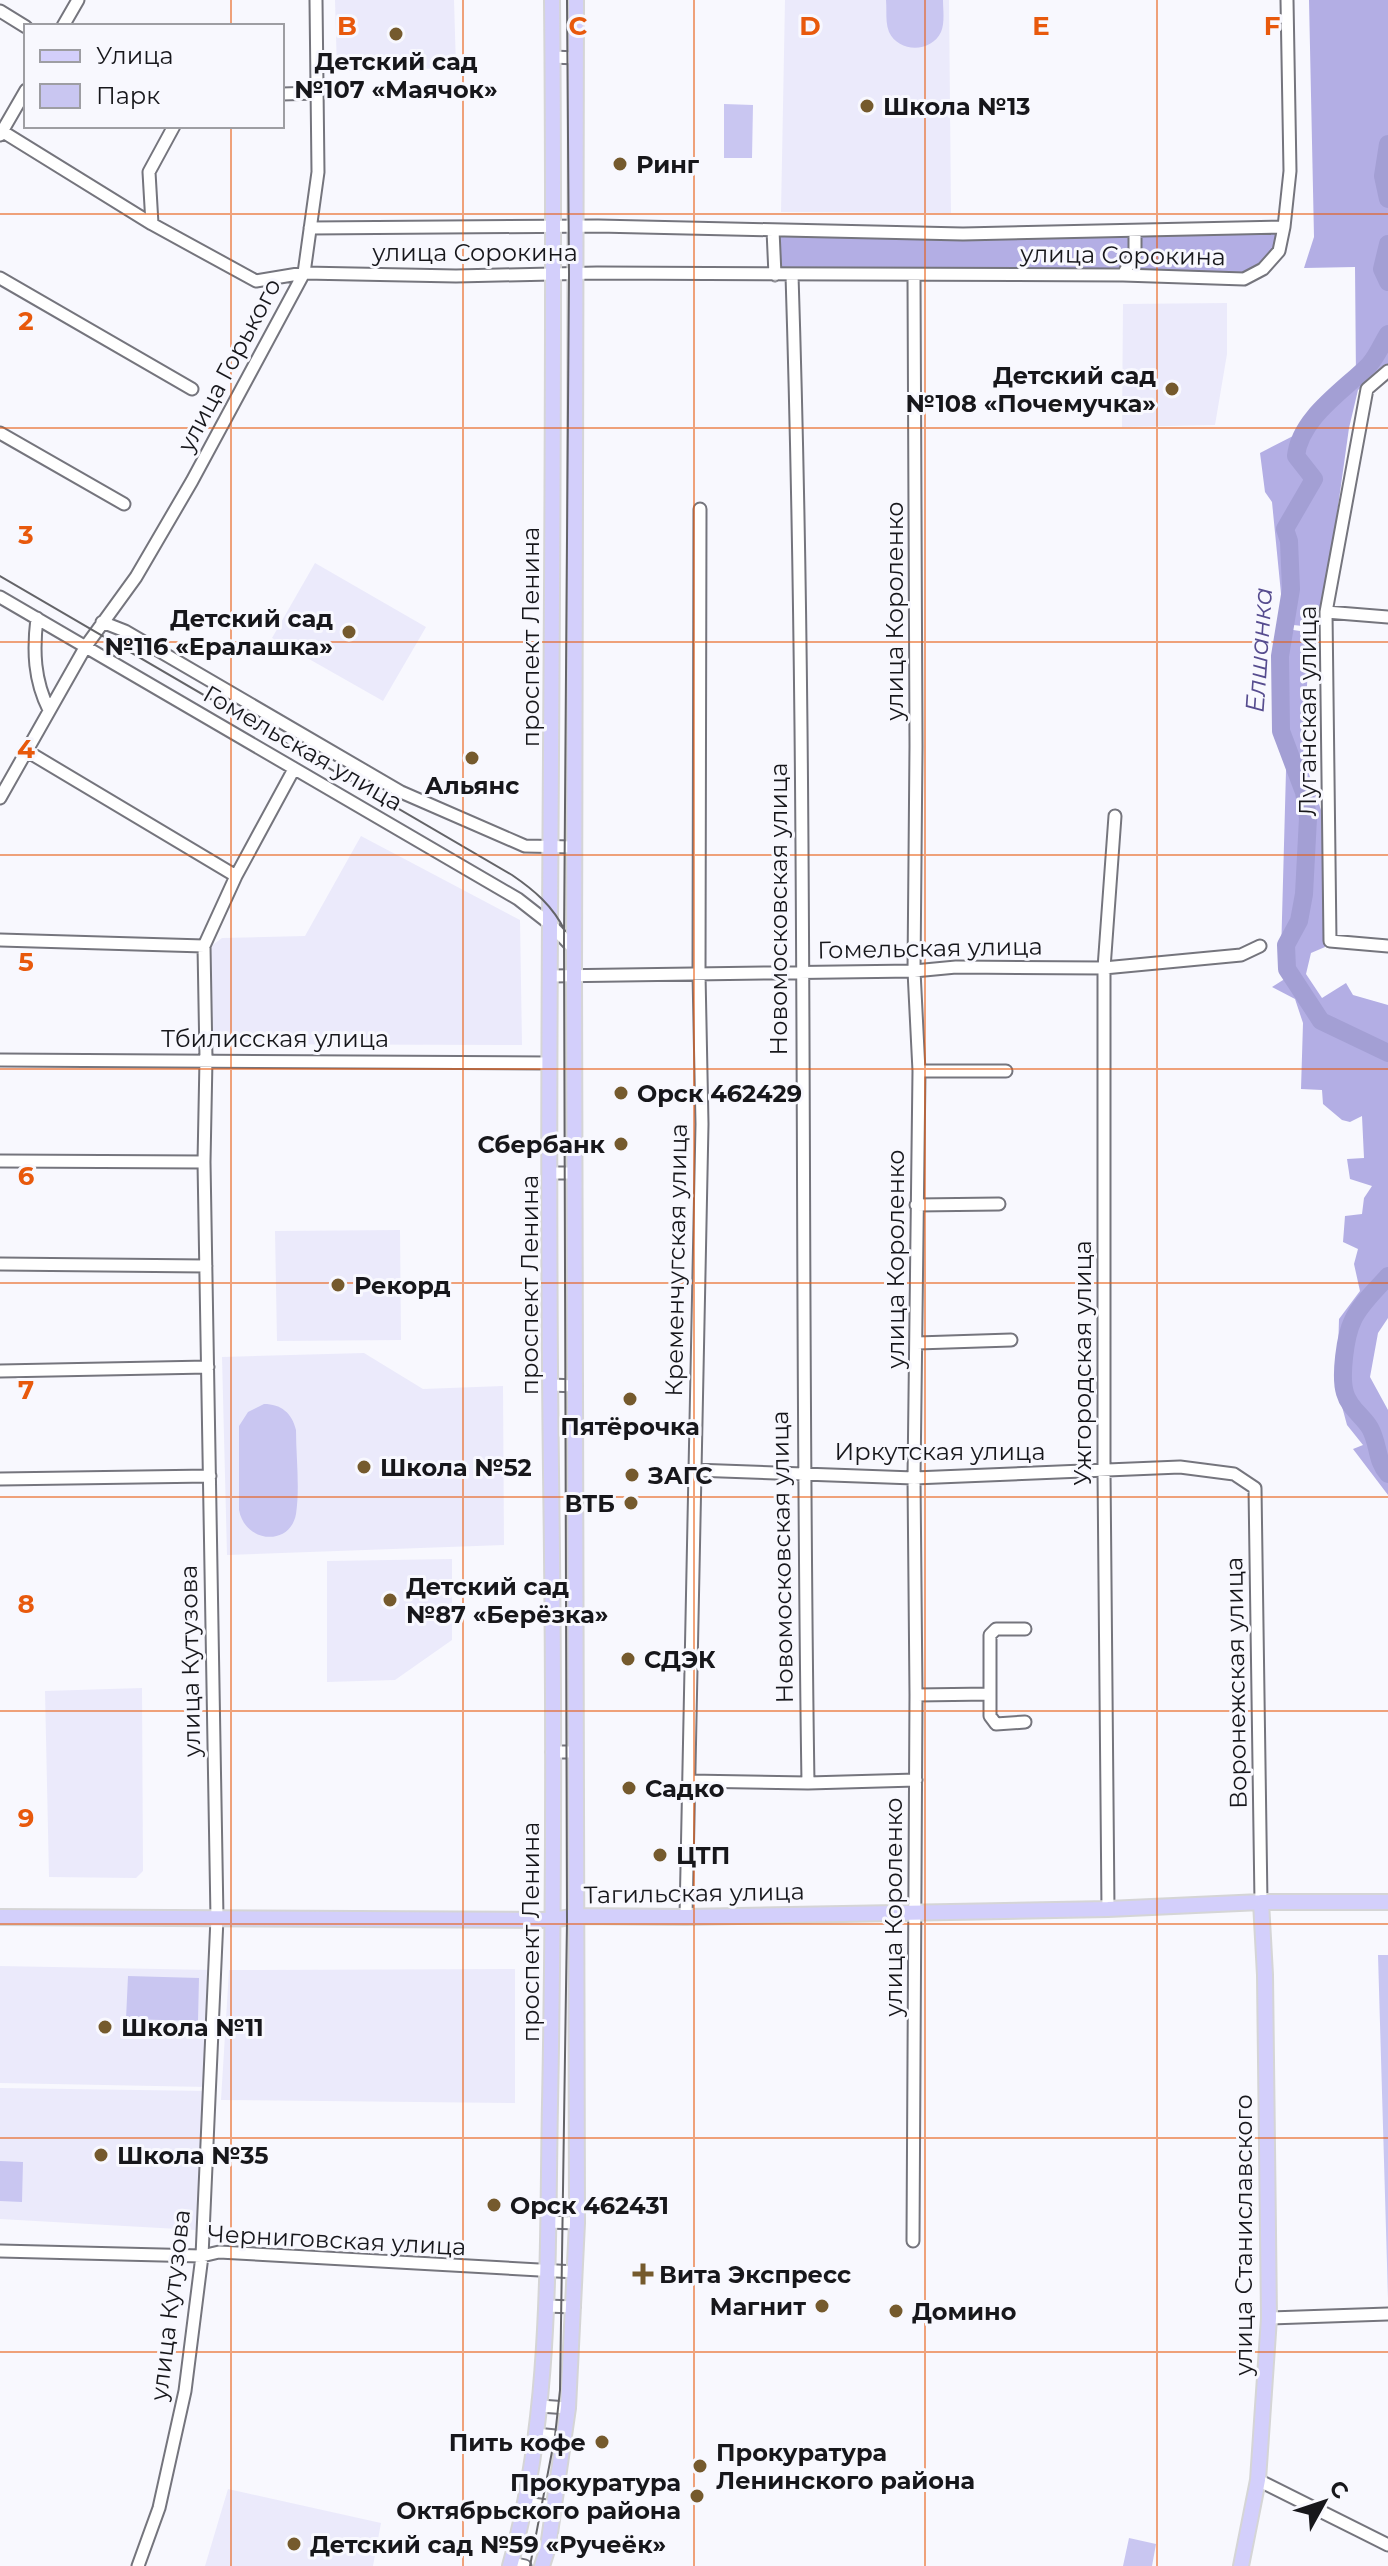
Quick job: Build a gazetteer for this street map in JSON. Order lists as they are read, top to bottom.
{
  "streets": {
    "main road": ["проспект Ленина", "Тагильская улица", "улица Станиславского"],
    "street": [
      "улица Сорокина",
      "улица Горького",
      "улица Короленко",
      "Луганская улица",
      "Гомельская улица",
      "Новомосковская улица",
      "Тбилисская улица",
      "Кременчугская улица",
      "Ужгородская улица",
      "Иркутская улица",
      "улица Кутузова",
      "Воронежская улица",
      "Черниговская улица"
    ]
  },
  "crossings": [
    ["улица Сорокина", "улица Горького"],
    ["улица Сорокина", "улица Короленко"],
    ["улица Сорокина", "проспект Ленина"],
    ["улица Сорокина", "Новомосковская улица"],
    ["улица Горького", "Гомельская улица"],
    ["улица Короленко", "Гомельская улица"],
    ["улица Короленко", "Иркутская улица"],
    ["улица Короленко", "Тагильская улица"],
    ["проспект Ленина", "Гомельская улица"],
    ["проспект Ленина", "Тбилисская улица"],
    ["проспект Ленина", "Тагильская улица"],
    ["проспект Ленина", "Черниговская улица"],
    ["Гомельская улица", "Новомосковская улица"],
    ["Гомельская улица", "Кременчугская улица"],
    ["Гомельская улица", "Ужгородская улица"],
    ["Гомельская улица", "улица Кутузова"],
    ["Новомосковская улица", "Иркутская улица"],
    ["Тбилисская улица", "улица Кутузова"],
    ["Кременчугская улица", "Иркутская улица"],
    ["Кременчугская улица", "Тагильская улица"],
    ["Ужгородская улица", "Иркутская улица"],
    ["Ужгородская улица", "Тагильская улица"],
    ["Иркутская улица", "Воронежская улица"],
    ["улица Кутузова", "Тагильская улица"],
    ["улица Кутузова", "Черниговская улица"],
    ["Воронежская улица", "Тагильская улица"],
    ["Воронежская улица", "улица Станиславского"],
    ["Тагильская улица", "улица Станиславского"]
  ],
  "water": ["Елшанка"],
  "places": {
    "other": [
      "Детский сад №107 «Маячок»",
      "Школа №13",
      "Ринг",
      "Детский сад №108 «Почемучка»",
      "Детский сад №116 «Ералашка»",
      "Альянс",
      "Орск 462429",
      "Сбербанк",
      "Рекорд",
      "Пятёрочка",
      "Школа №52",
      "ЗАГС",
      "ВТБ",
      "Детский сад №87 «Берёзка»",
      "СДЭК",
      "Садко",
      "ЦТП",
      "Школа №11",
      "Школа №35",
      "Орск 462431",
      "Магнит",
      "Домино",
      "Пить кофе",
      "Прокуратура Ленинского района",
      "Прокуратура Октябрьского района",
      "Детский сад №59 «Ручеёк»"
    ],
    "health": ["Вита Экспресс"]
  },
  "legend": ["Улица", "Парк"],
  "north": "top right",
  "grid": {
    "columns": [
      "B",
      "C",
      "D",
      "E",
      "F"
    ],
    "rows": [
      "2",
      "3",
      "4",
      "5",
      "6",
      "7",
      "8",
      "9"
    ]
  }
}
